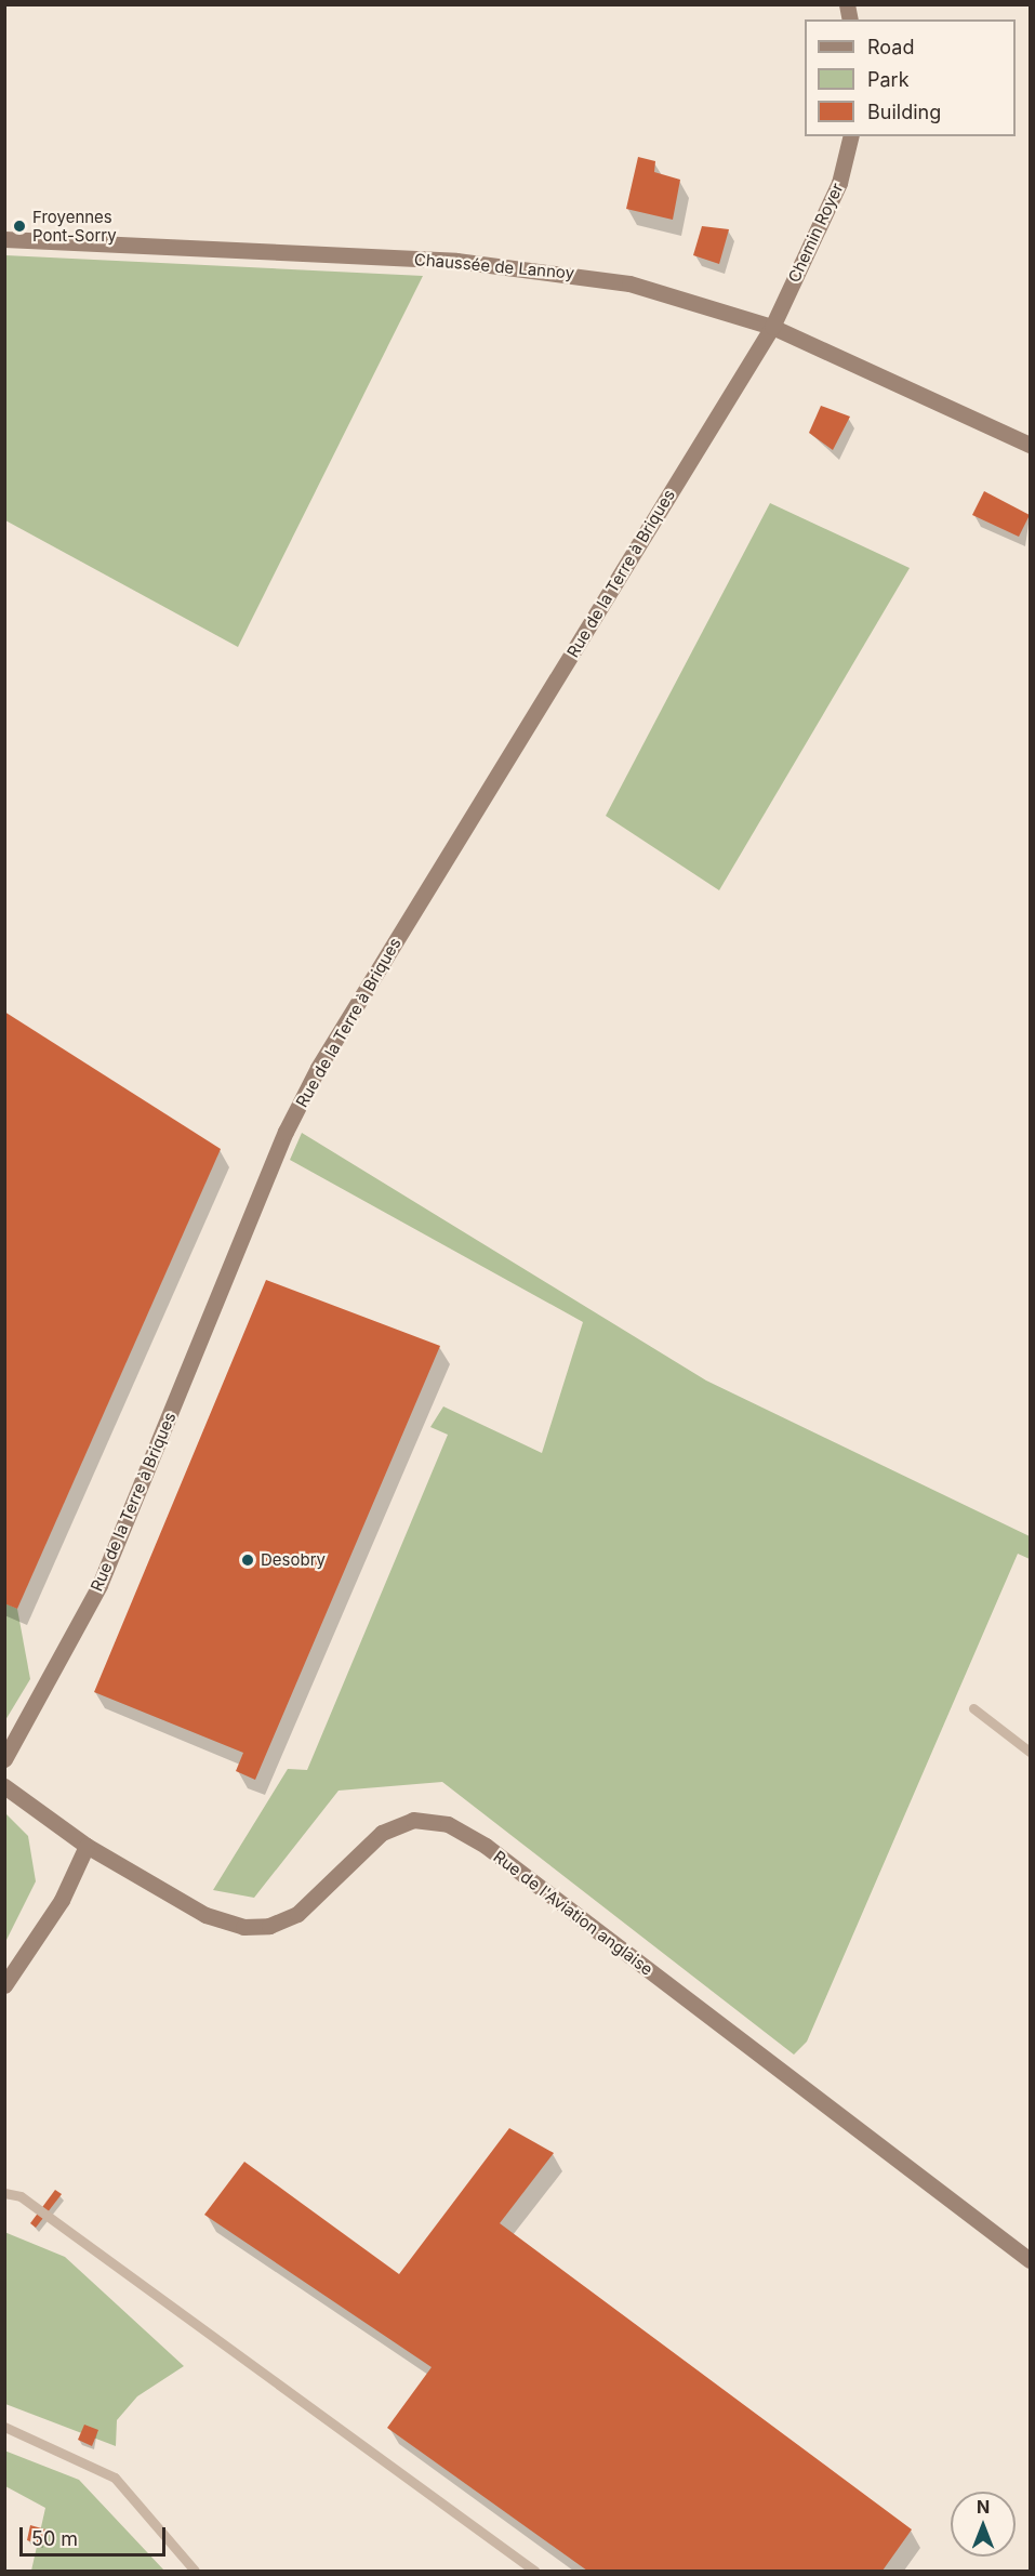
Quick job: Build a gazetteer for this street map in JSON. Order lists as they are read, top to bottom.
{
  "streets": {
    "main road": [
      "Chemin Royer",
      "Chaussée de Lannoy",
      "Rue de la Terre à Briques",
      "Rue de l'Aviation anglaise"
    ]
  },
  "crossings": [
    ["Chemin Royer", "Chaussée de Lannoy"],
    ["Chemin Royer", "Rue de la Terre à Briques"],
    ["Chaussée de Lannoy", "Rue de la Terre à Briques"]
  ],
  "places": ["Froyennes Pont-Sorry", "Desobry"],
  "legend": ["Road", "Park", "Building"],
  "scale_bar": "50 m",
  "north": "top"
}
